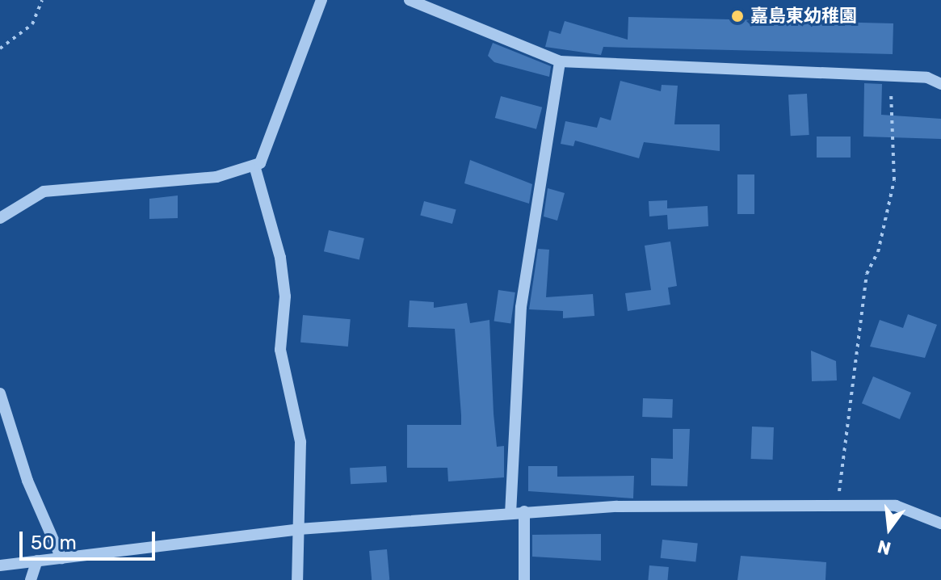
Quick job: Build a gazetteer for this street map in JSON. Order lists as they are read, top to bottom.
{
  "places": ["嘉島東幼稚園"],
  "scale_bar": "50 m",
  "north": "bottom"
}
